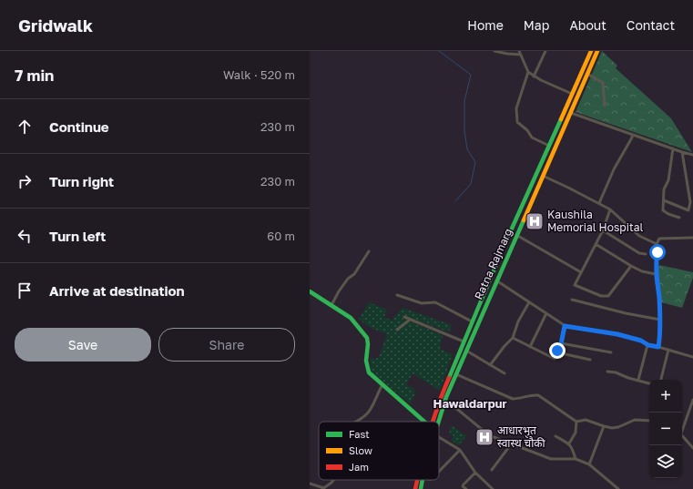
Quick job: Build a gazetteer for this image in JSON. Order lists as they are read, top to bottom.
{
  "streets": {
    "main road": ["Ratna Rajmarg"]
  },
  "districts": ["Hawaldarpur"],
  "places": {
    "hospital": ["Kaushila Memorial Hospital", "आधारभुत स्वास्थ चौकी"]
  },
  "legend": ["Fast", "Slow", "Jam"],
  "page": {
    "header": "Gridwalk",
    "nav": [
      "Home",
      "Map",
      "About",
      "Contact"
    ],
    "heading": ["7 min", "Walk · 520 m"],
    "list": [
      ["Continue", "230 m"],
      ["Turn right", "230 m"],
      ["Turn left", "60 m"],
      "Arrive at destination"
    ],
    "buttons": ["Save", "Share"],
    "map_buttons": ["+", "−"]
  }
}
